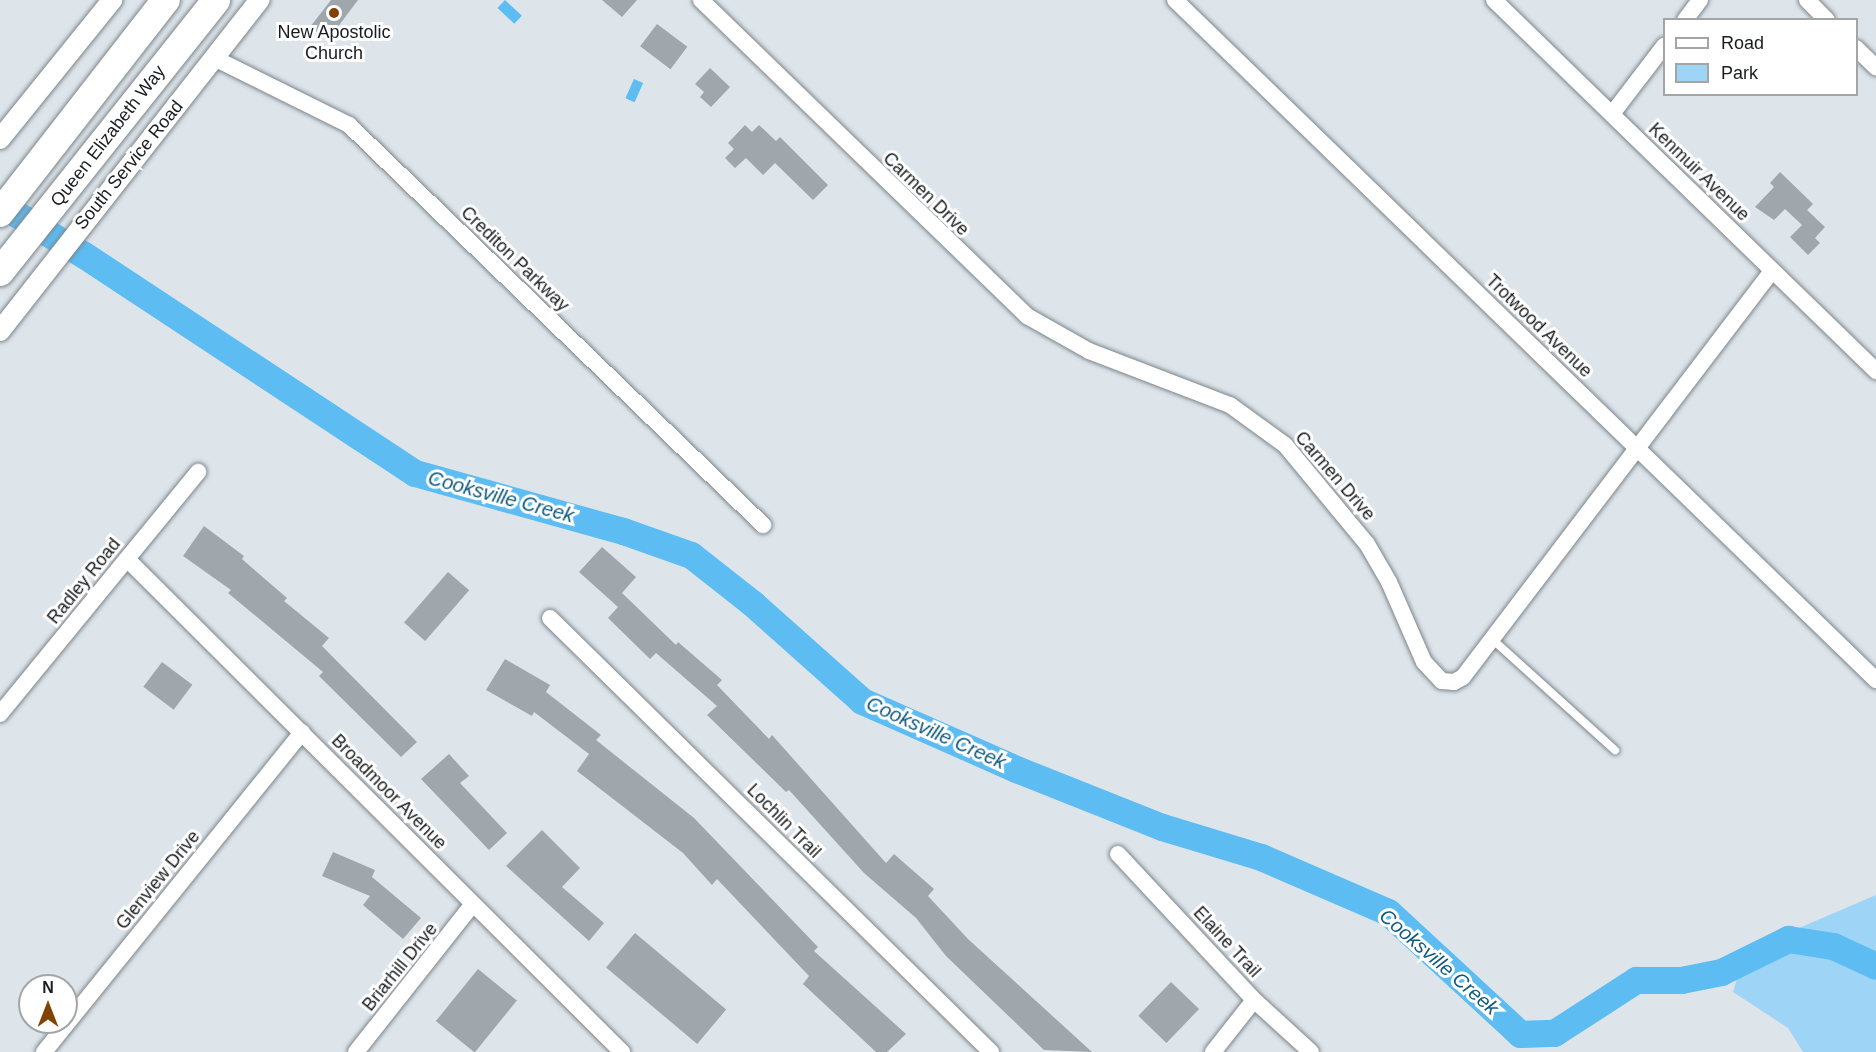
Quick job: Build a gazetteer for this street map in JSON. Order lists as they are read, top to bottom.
{
  "streets": {
    "highway": ["Queen Elizabeth Way"],
    "street": [
      "South Service Road",
      "Kenmuir Avenue",
      "Carmen Drive",
      "Crediton Parkway",
      "Trotwood Avenue",
      "Radley Road",
      "Broadmoor Avenue",
      "Lochlin Trail",
      "Glenview Drive",
      "Elaine Trail",
      "Briarhill Drive"
    ]
  },
  "crossings": [
    ["South Service Road", "Crediton Parkway"],
    ["Kenmuir Avenue", "Carmen Drive"],
    ["Carmen Drive", "Trotwood Avenue"],
    ["Radley Road", "Broadmoor Avenue"],
    ["Broadmoor Avenue", "Glenview Drive"],
    ["Broadmoor Avenue", "Briarhill Drive"]
  ],
  "water": ["Cooksville Creek"],
  "places": ["New Apostolic Church"],
  "legend": ["Road", "Park"],
  "north": "top"
}
